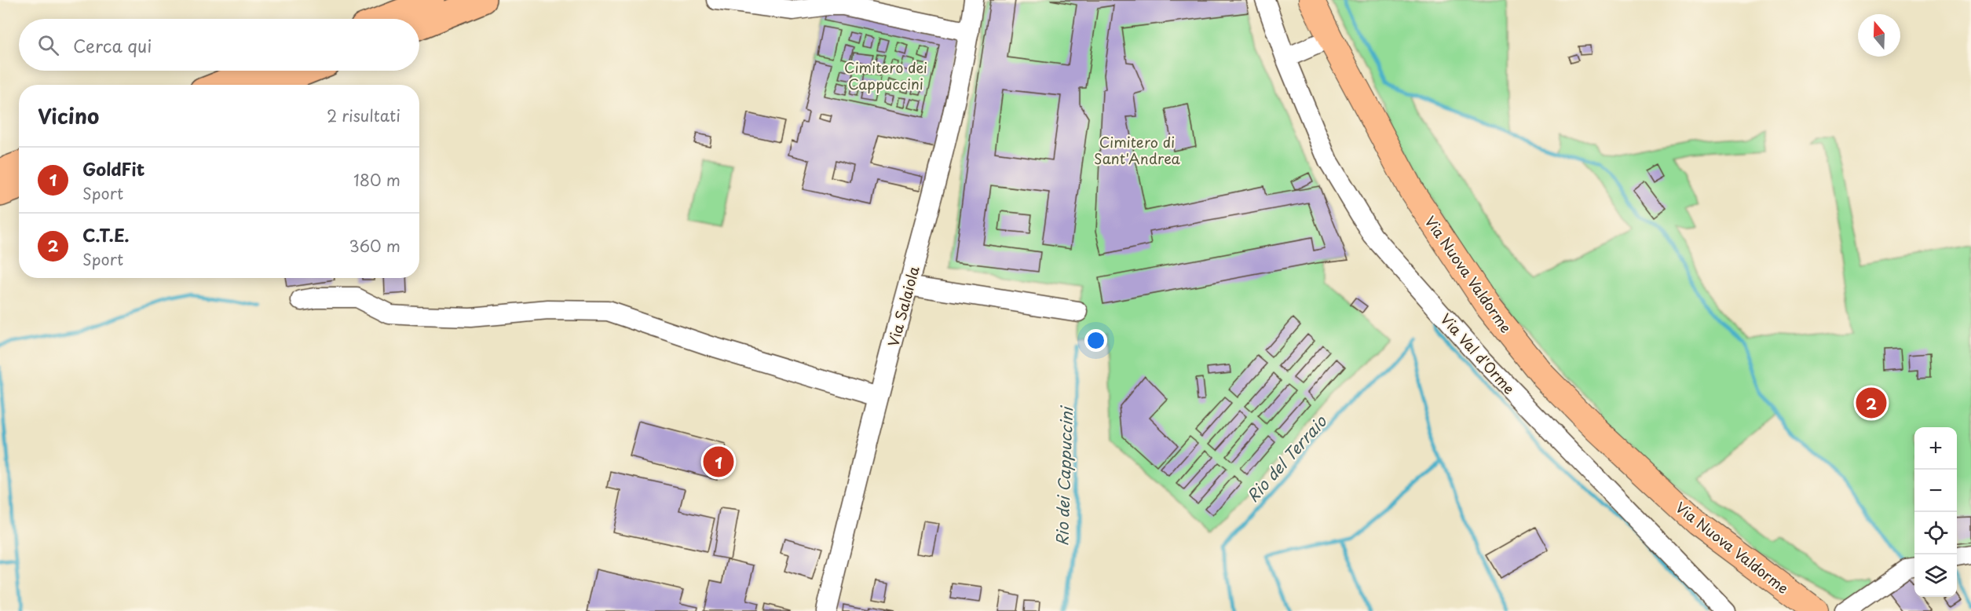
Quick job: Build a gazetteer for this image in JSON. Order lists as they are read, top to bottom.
{
  "streets": {
    "main road": ["Via Nuova Valdorme"],
    "street": ["Via Salaiola", "Via Val d'Orme"]
  },
  "water": ["Rio del Terraio", "Rio dei Cappuccini"],
  "parks": ["Cimitero dei Cappuccini", "Cimitero di Sant'Andrea"],
  "north": "top",
  "page": {
    "search": "Cerca qui",
    "heading": ["Vicino", "2 risultati"],
    "list": [
      {
        "mark": "1",
        "name": "GoldFit",
        "note": "Sport",
        "value": "180 m"
      },
      {
        "mark": "2",
        "name": "C.T.E.",
        "note": "Sport",
        "value": "360 m"
      }
    ],
    "pins": ["2", "1"],
    "map_buttons": ["+", "−"]
  }
}
